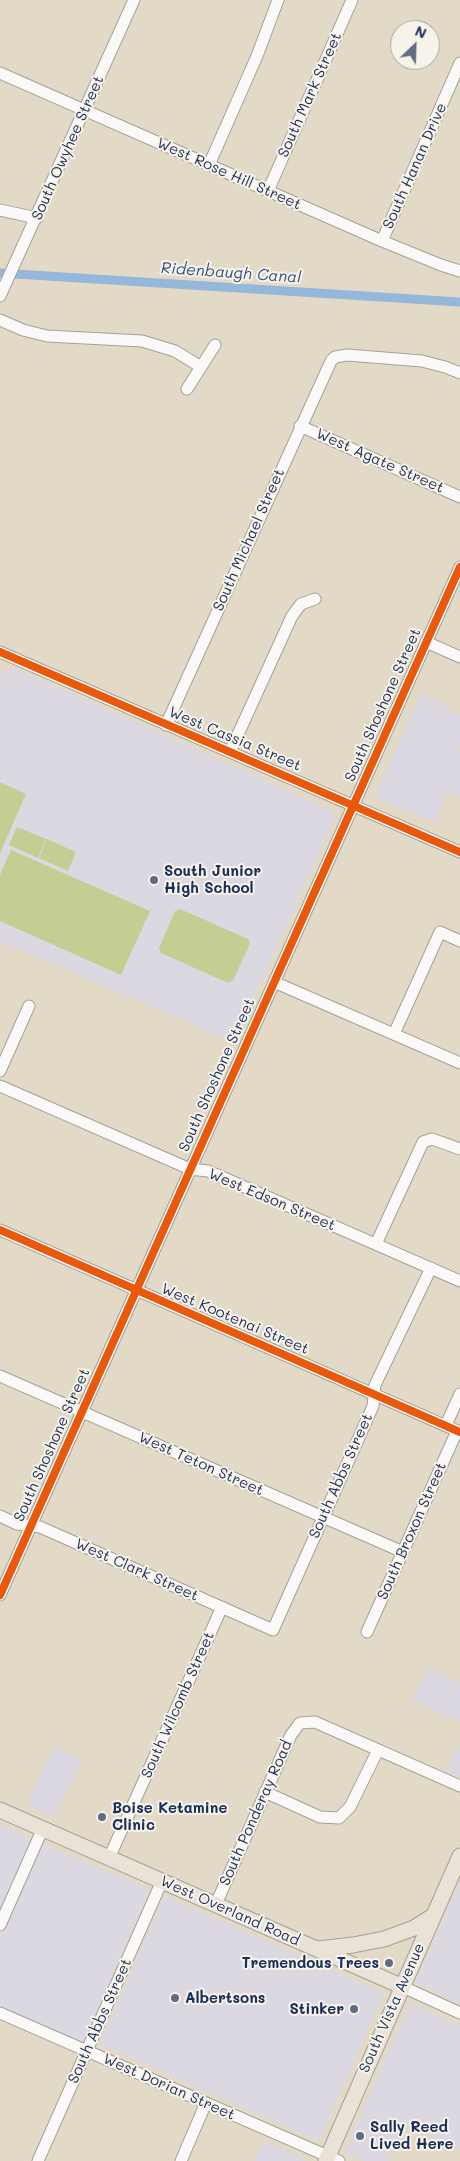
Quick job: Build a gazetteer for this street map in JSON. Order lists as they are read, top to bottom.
{
  "streets": {
    "main road": ["West Overland Road", "South Vista Avenue"],
    "street": [
      "South Mark Street",
      "South Owyhee Street",
      "South Hanan Drive",
      "West Rose Hill Street",
      "West Agate Street",
      "South Michael Street",
      "South Shoshone Street",
      "West Cassia Street",
      "West Edson Street",
      "West Kootenai Street",
      "West Teton Street",
      "South Abbs Street",
      "South Broxon Street",
      "West Clark Street",
      "South Wilcomb Street",
      "South Ponderay Road",
      "West Dorian Street"
    ]
  },
  "crossings": [
    ["South Mark Street", "West Rose Hill Street"],
    ["South Owyhee Street", "West Rose Hill Street"],
    ["South Hanan Drive", "West Rose Hill Street"],
    ["West Agate Street", "South Michael Street"],
    ["South Michael Street", "West Cassia Street"],
    ["South Shoshone Street", "West Cassia Street"],
    ["South Shoshone Street", "West Edson Street"],
    ["South Shoshone Street", "West Kootenai Street"],
    ["South Shoshone Street", "West Teton Street"],
    ["South Shoshone Street", "West Clark Street"],
    ["West Edson Street", "South Abbs Street"],
    ["West Kootenai Street", "South Abbs Street"],
    ["West Kootenai Street", "South Broxon Street"],
    ["West Teton Street", "South Abbs Street"],
    ["West Teton Street", "South Broxon Street"],
    ["South Abbs Street", "West Clark Street"],
    ["South Abbs Street", "West Overland Road"],
    ["South Abbs Street", "West Dorian Street"],
    ["West Clark Street", "South Wilcomb Street"],
    ["South Wilcomb Street", "West Overland Road"],
    ["South Ponderay Road", "West Overland Road"],
    ["West Overland Road", "South Vista Avenue"],
    ["South Vista Avenue", "West Dorian Street"]
  ],
  "water": ["Ridenbaugh Canal"],
  "places": [
    "South Junior High School",
    "Boise Ketamine Clinic",
    "Tremendous Trees",
    "Albertsons",
    "Stinker",
    "Sally Reed Lived Here"
  ],
  "north": "top right"
}
